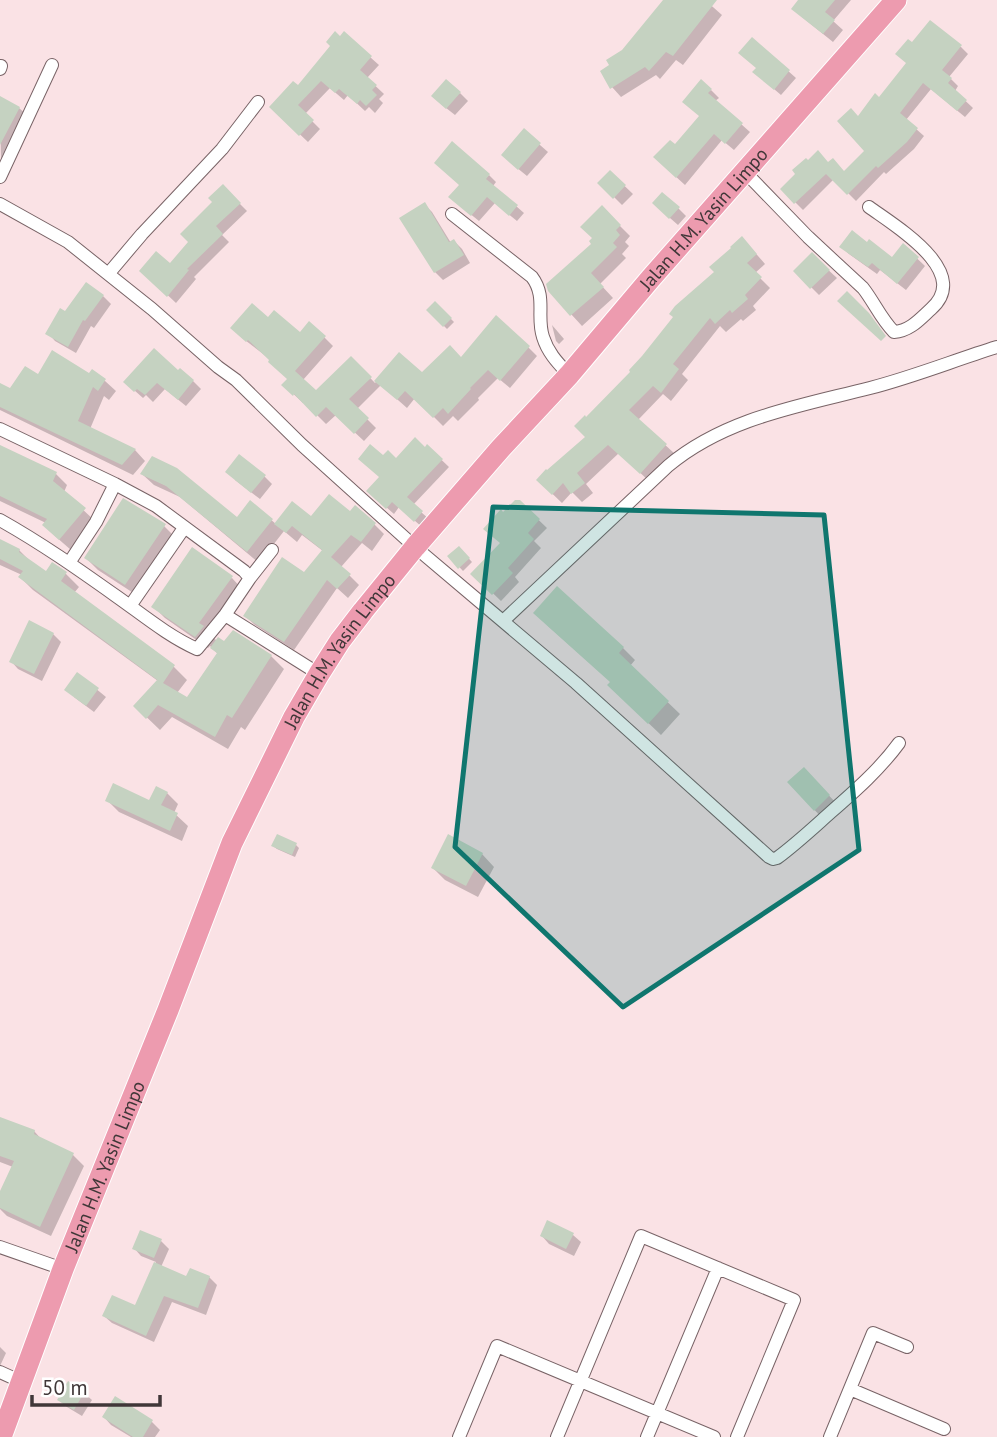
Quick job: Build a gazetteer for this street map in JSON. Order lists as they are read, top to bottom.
{
  "streets": {
    "main road": ["Jalan H.M. Yasin Limpo"]
  },
  "scale_bar": "50 m"
}
